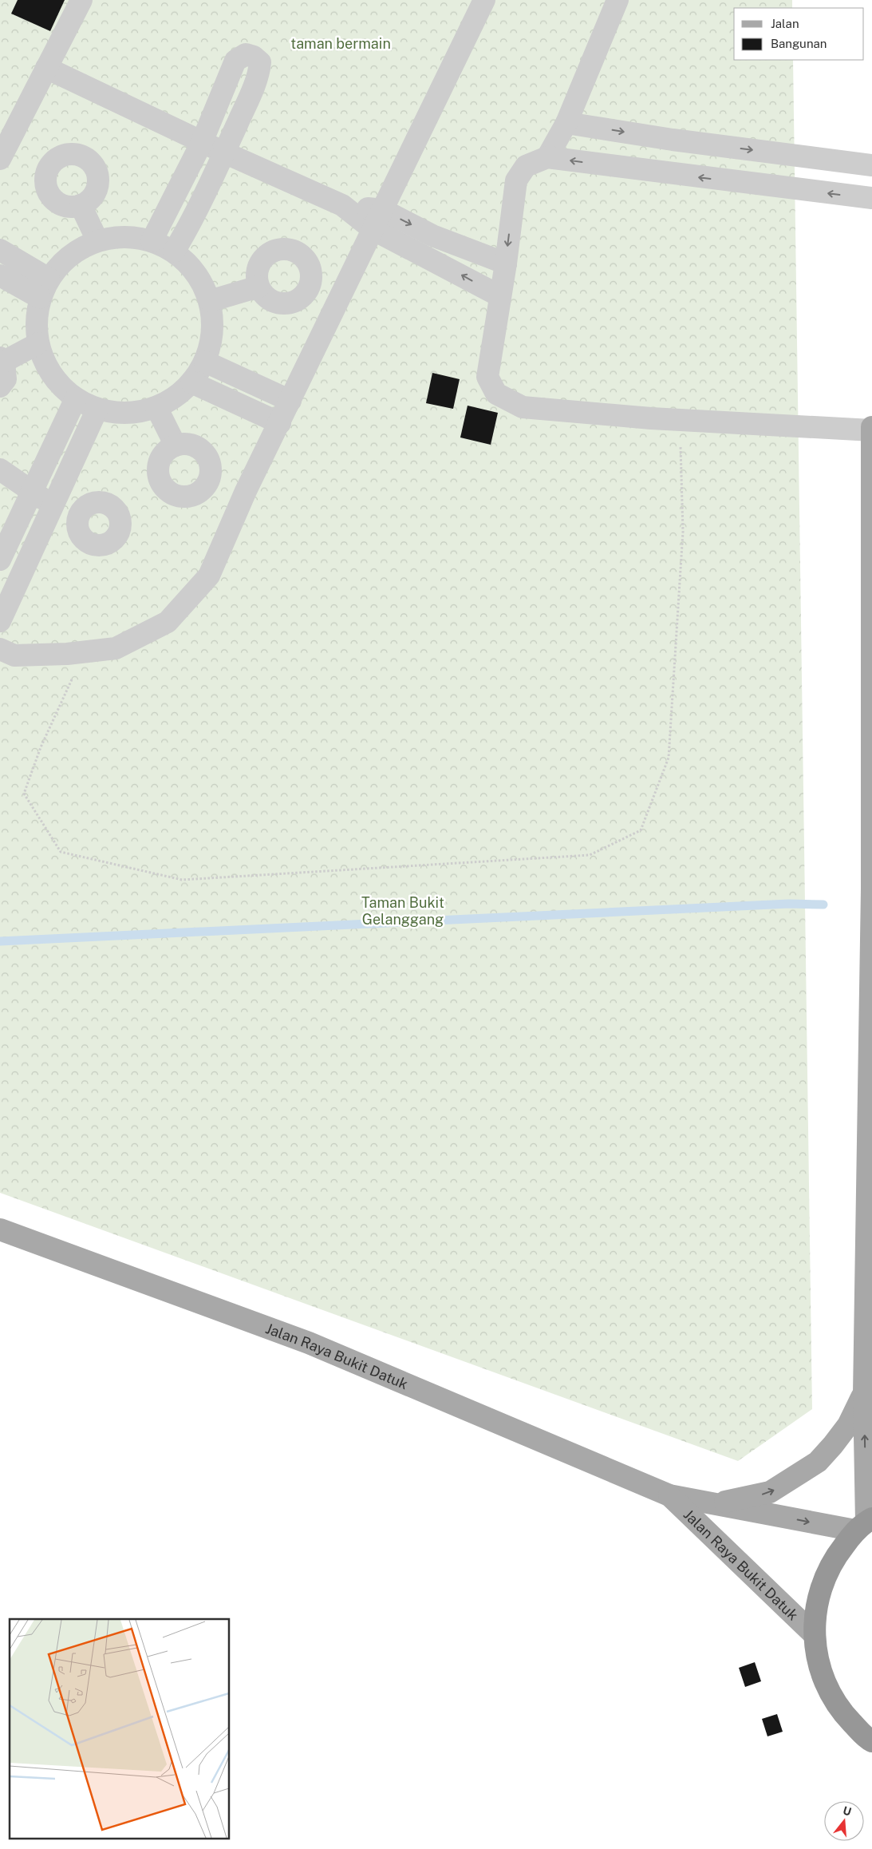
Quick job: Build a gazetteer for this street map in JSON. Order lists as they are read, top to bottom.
{
  "streets": {
    "main road": ["Jalan Raya Bukit Datuk"]
  },
  "parks": ["taman bermain", "Taman Bukit Gelanggang"],
  "legend": ["Jalan", "Bangunan"],
  "north": "top"
}
